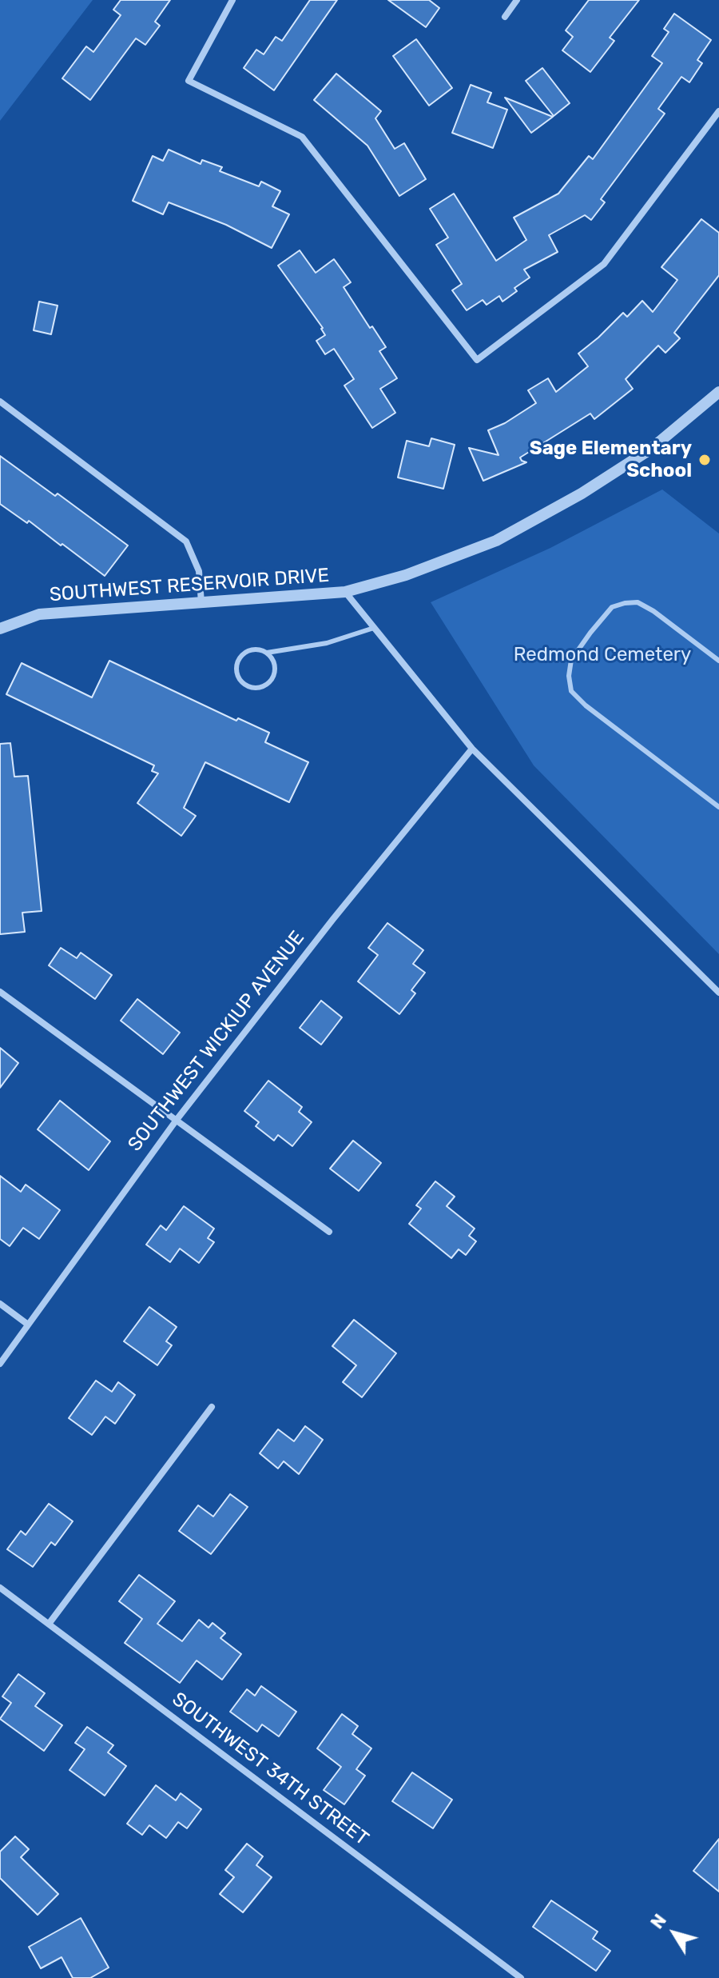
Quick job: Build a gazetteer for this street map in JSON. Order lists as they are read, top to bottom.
{
  "streets": {
    "street": ["SOUTHWEST RESERVOIR DRIVE", "SOUTHWEST WICKIUP AVENUE", "SOUTHWEST 34TH STREET"]
  },
  "parks": ["Redmond Cemetery"],
  "places": ["Sage Elementary School"],
  "north": "top left"
}
